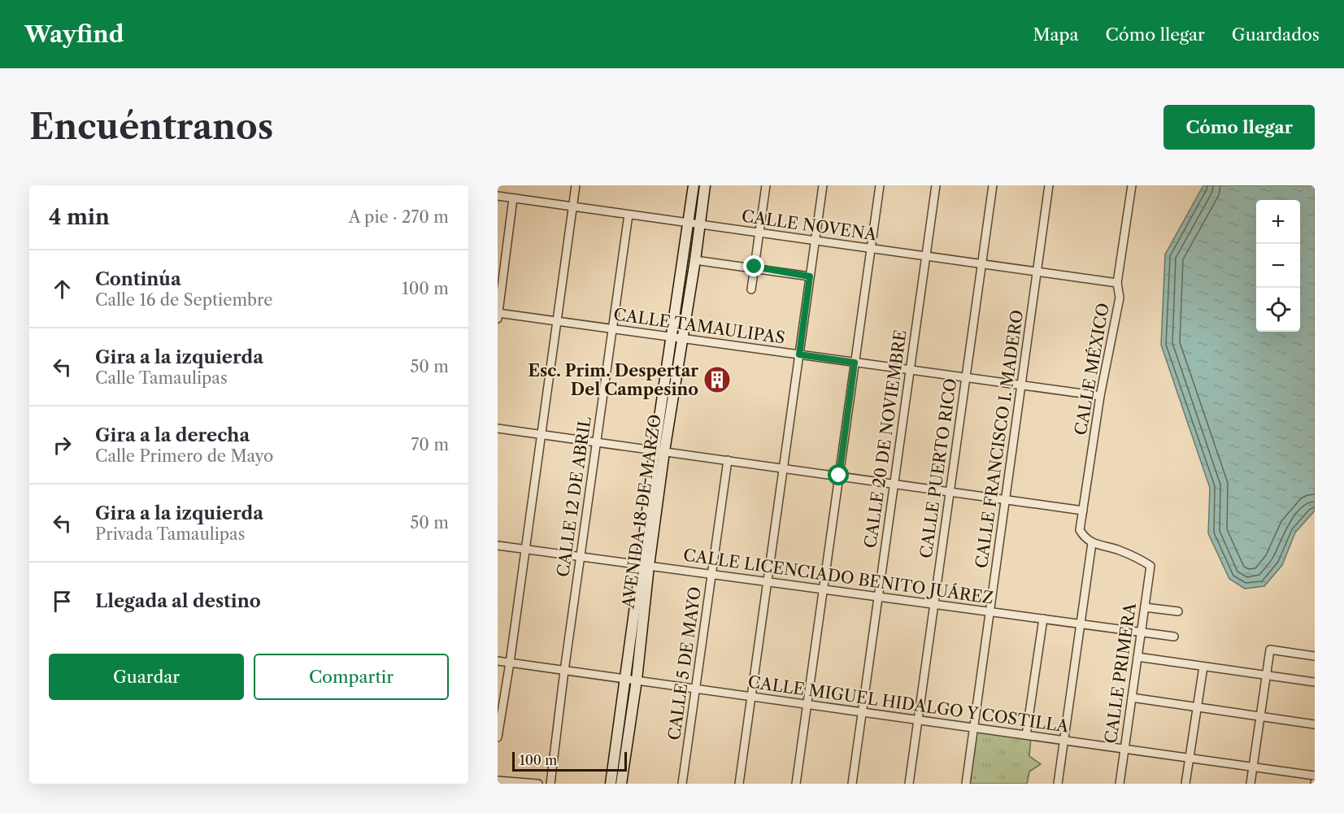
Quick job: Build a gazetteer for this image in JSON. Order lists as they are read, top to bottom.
{
  "streets": {
    "street": [
      "CALLE NOVENA",
      "CALLE TAMAULIPAS",
      "CALLE MÉXICO",
      "CALLE 20 DE NOVIEMBRE",
      "CALLE FRANCISCO I. MADERO",
      "CALLE PUERTO RICO",
      "CALLE 12 DE ABRIL",
      "AVENIDA 18 DE MARZO",
      "CALLE LICENCIADO BENITO JUÁREZ",
      "CALLE 5 DE MAYO",
      "CALLE PRIMERA",
      "CALLE MIGUEL HIDALGO Y COSTILLA"
    ]
  },
  "crossings": [
    ["CALLE NOVENA", "CALLE MÉXICO"],
    ["CALLE NOVENA", "CALLE 20 DE NOVIEMBRE"],
    ["CALLE NOVENA", "CALLE FRANCISCO I. MADERO"],
    ["CALLE NOVENA", "CALLE PUERTO RICO"],
    ["CALLE NOVENA", "CALLE 12 DE ABRIL"],
    ["CALLE NOVENA", "AVENIDA 18 DE MARZO"],
    ["CALLE TAMAULIPAS", "CALLE MÉXICO"],
    ["CALLE TAMAULIPAS", "CALLE 20 DE NOVIEMBRE"],
    ["CALLE TAMAULIPAS", "CALLE FRANCISCO I. MADERO"],
    ["CALLE TAMAULIPAS", "CALLE PUERTO RICO"],
    ["CALLE TAMAULIPAS", "CALLE 12 DE ABRIL"],
    ["CALLE TAMAULIPAS", "AVENIDA 18 DE MARZO"],
    ["CALLE MÉXICO", "CALLE PRIMERA"],
    ["CALLE 20 DE NOVIEMBRE", "CALLE LICENCIADO BENITO JUÁREZ"],
    ["CALLE 20 DE NOVIEMBRE", "CALLE MIGUEL HIDALGO Y COSTILLA"],
    ["CALLE FRANCISCO I. MADERO", "CALLE LICENCIADO BENITO JUÁREZ"],
    ["CALLE FRANCISCO I. MADERO", "CALLE MIGUEL HIDALGO Y COSTILLA"],
    ["CALLE PUERTO RICO", "CALLE LICENCIADO BENITO JUÁREZ"],
    ["CALLE PUERTO RICO", "CALLE MIGUEL HIDALGO Y COSTILLA"],
    ["CALLE 12 DE ABRIL", "CALLE LICENCIADO BENITO JUÁREZ"],
    ["CALLE 12 DE ABRIL", "CALLE MIGUEL HIDALGO Y COSTILLA"],
    ["AVENIDA 18 DE MARZO", "CALLE LICENCIADO BENITO JUÁREZ"],
    ["AVENIDA 18 DE MARZO", "CALLE MIGUEL HIDALGO Y COSTILLA"],
    ["CALLE LICENCIADO BENITO JUÁREZ", "CALLE 5 DE MAYO"],
    ["CALLE LICENCIADO BENITO JUÁREZ", "CALLE PRIMERA"],
    ["CALLE 5 DE MAYO", "CALLE MIGUEL HIDALGO Y COSTILLA"],
    ["CALLE PRIMERA", "CALLE MIGUEL HIDALGO Y COSTILLA"]
  ],
  "places": {
    "building": ["Esc. Prim. Despertar Del Campesino"]
  },
  "scale_bar": "100 m",
  "page": {
    "header": "Wayfind",
    "nav": ["Mapa", "Cómo llegar", "Guardados"],
    "buttons": [
      "Cómo llegar",
      ["Guardar", "Compartir"]
    ],
    "title": "Encuéntranos",
    "heading": ["4 min", "A pie · 270 m"],
    "map_buttons": ["+", "−"],
    "list": [
      ["Continúa", "Calle 16 de Septiembre", "100 m"],
      ["Gira a la izquierda", "Calle Tamaulipas", "50 m"],
      ["Gira a la derecha", "Calle Primero de Mayo", "70 m"],
      ["Gira a la izquierda", "Privada Tamaulipas", "50 m"],
      "Llegada al destino"
    ],
    "scale": "100 m"
  }
}
